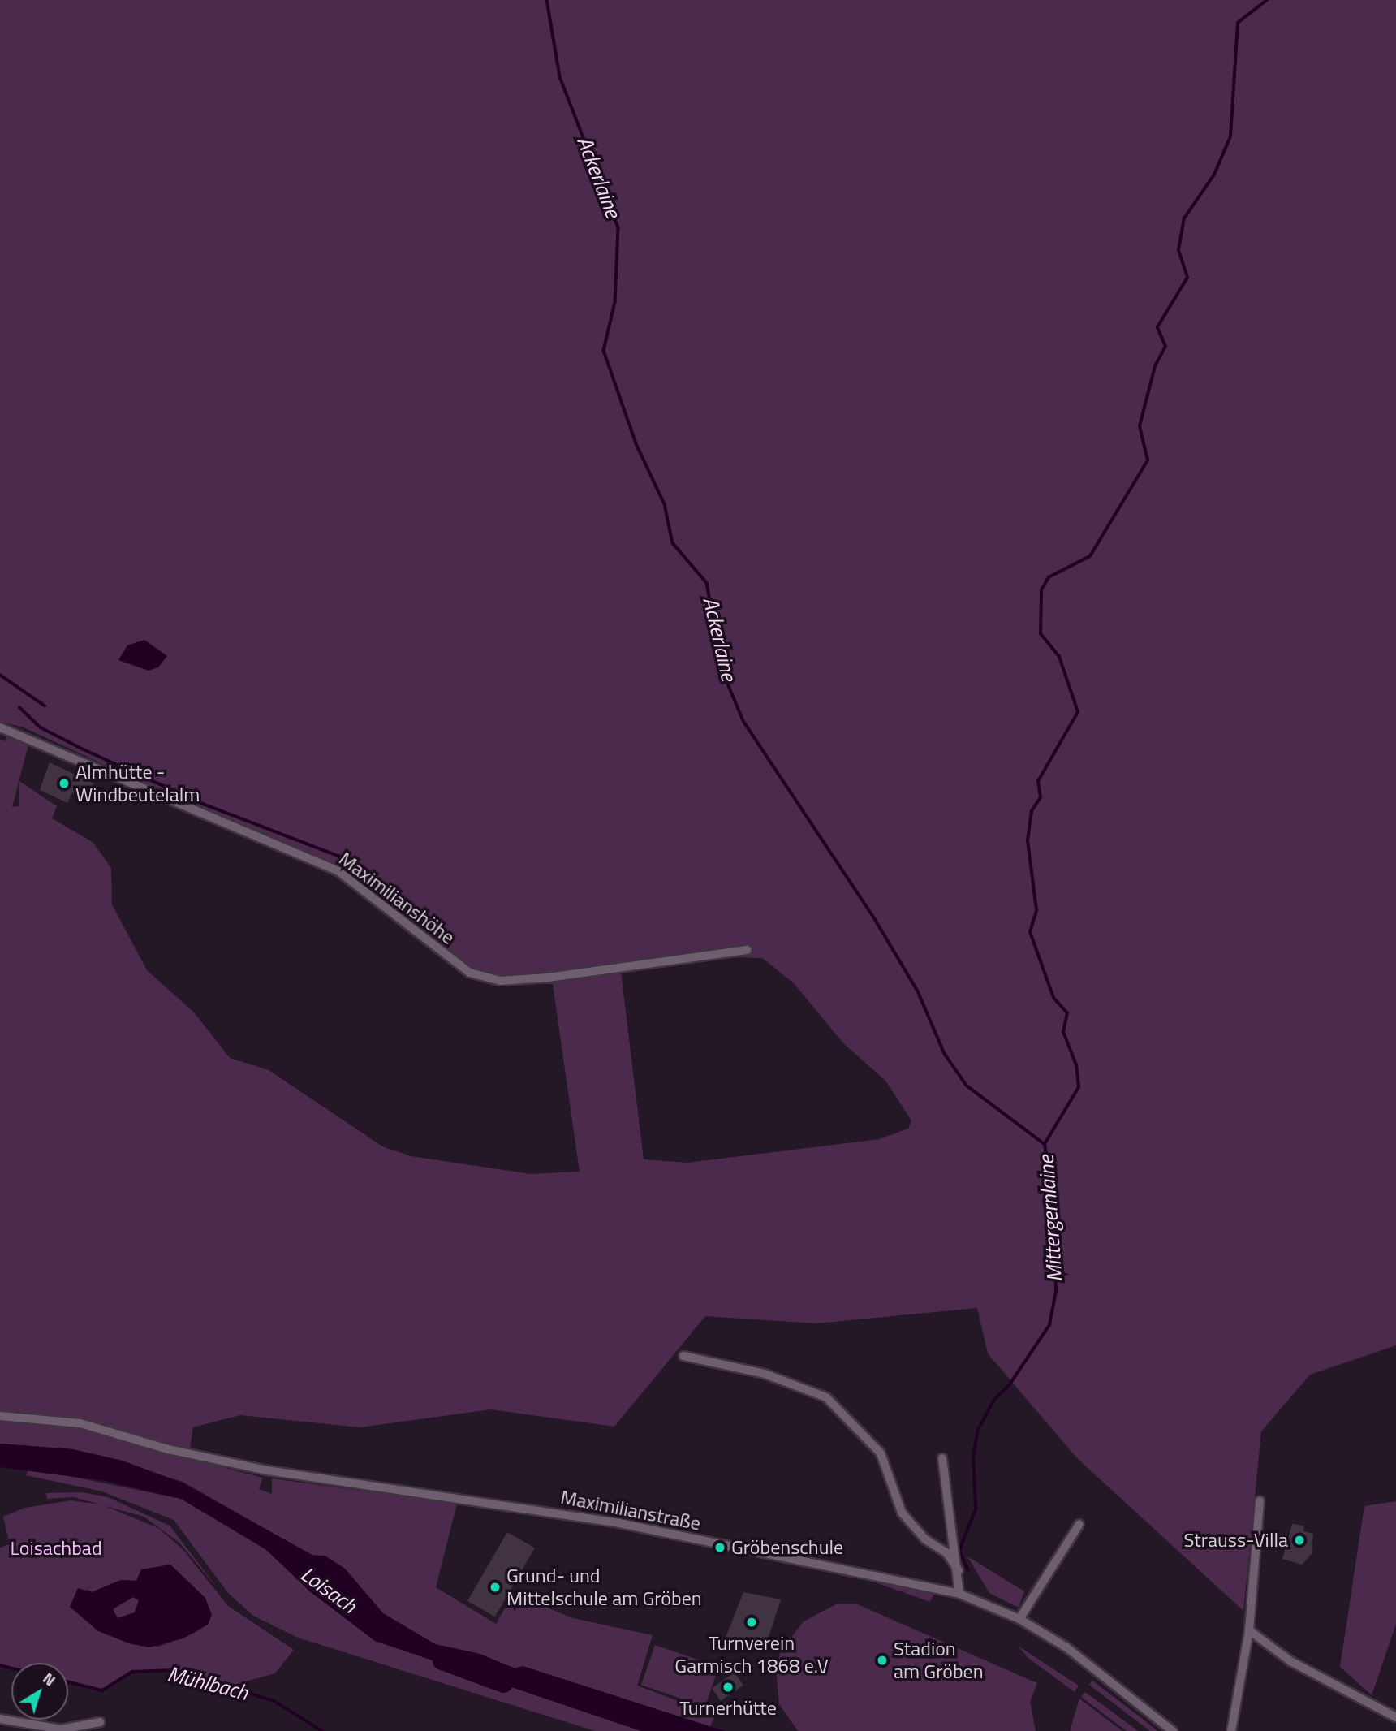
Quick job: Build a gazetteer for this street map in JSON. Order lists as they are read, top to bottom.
{
  "streets": {
    "street": ["Maximilianshöhe", "Maximilianstraße"]
  },
  "water": [
    "Ackerlaine",
    "Mittergernlaine",
    "Loisach",
    "Mühlbach"
  ],
  "parks": ["Loisachbad"],
  "places": [
    "Almhütte - Windbeutelalm",
    "Strauss-Villa",
    "Gröbenschule",
    "Grund- und Mittelschule am Gröben",
    "Turnverein Garmisch 1868 e.V",
    "Stadion am Gröben",
    "Turnerhütte"
  ],
  "north": "top right"
}
